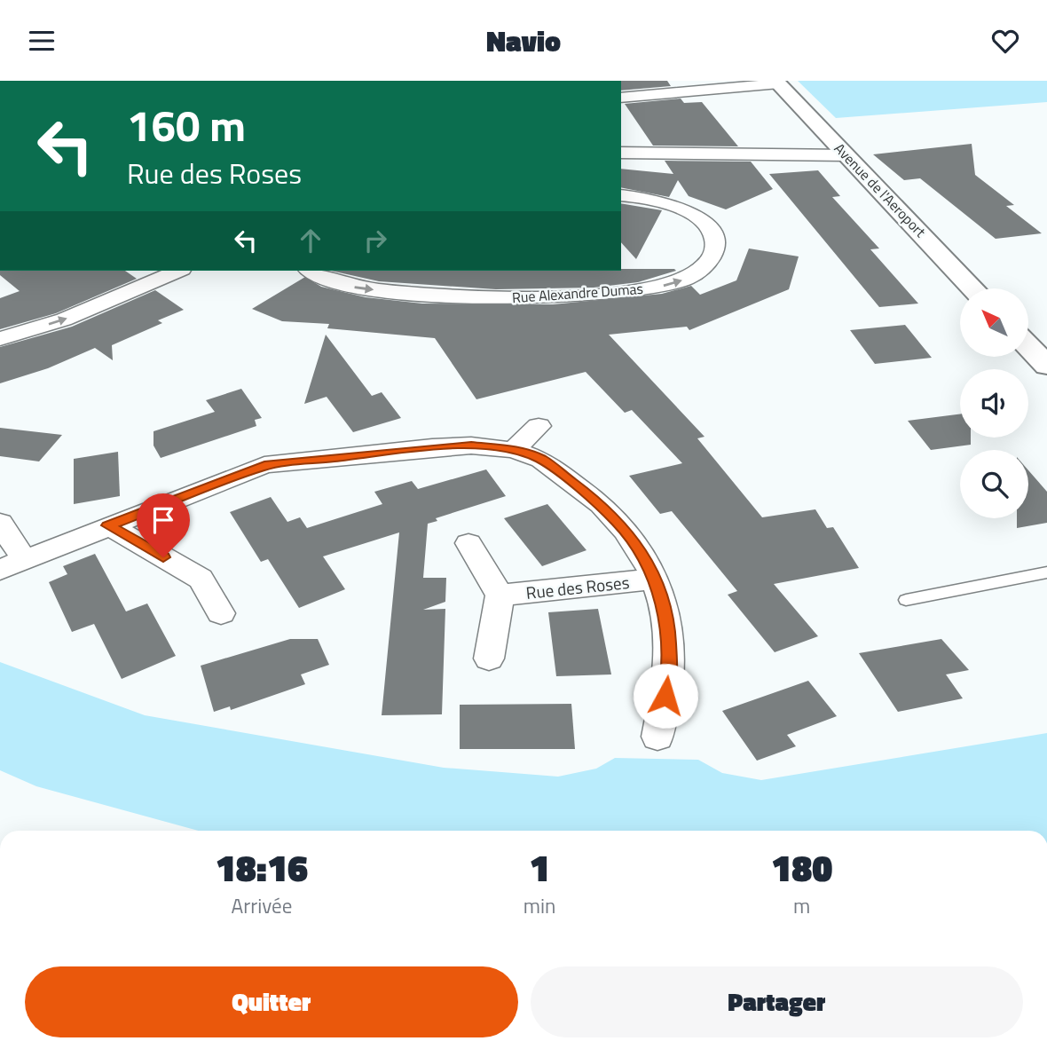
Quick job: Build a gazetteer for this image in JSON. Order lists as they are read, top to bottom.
{
  "streets": {
    "street": ["Avenue de l'Aeroport", "Rue Alexandre Dumas", "Rue des Roses"]
  },
  "north": "top left",
  "page": {
    "header": "Navio",
    "turn": ["160 m", "Rue des Roses"],
    "eta": [
      "18:16",
      "Arrivée",
      "1",
      "min",
      "180",
      "m"
    ],
    "buttons": ["Quitter", "Partager"]
  }
}
